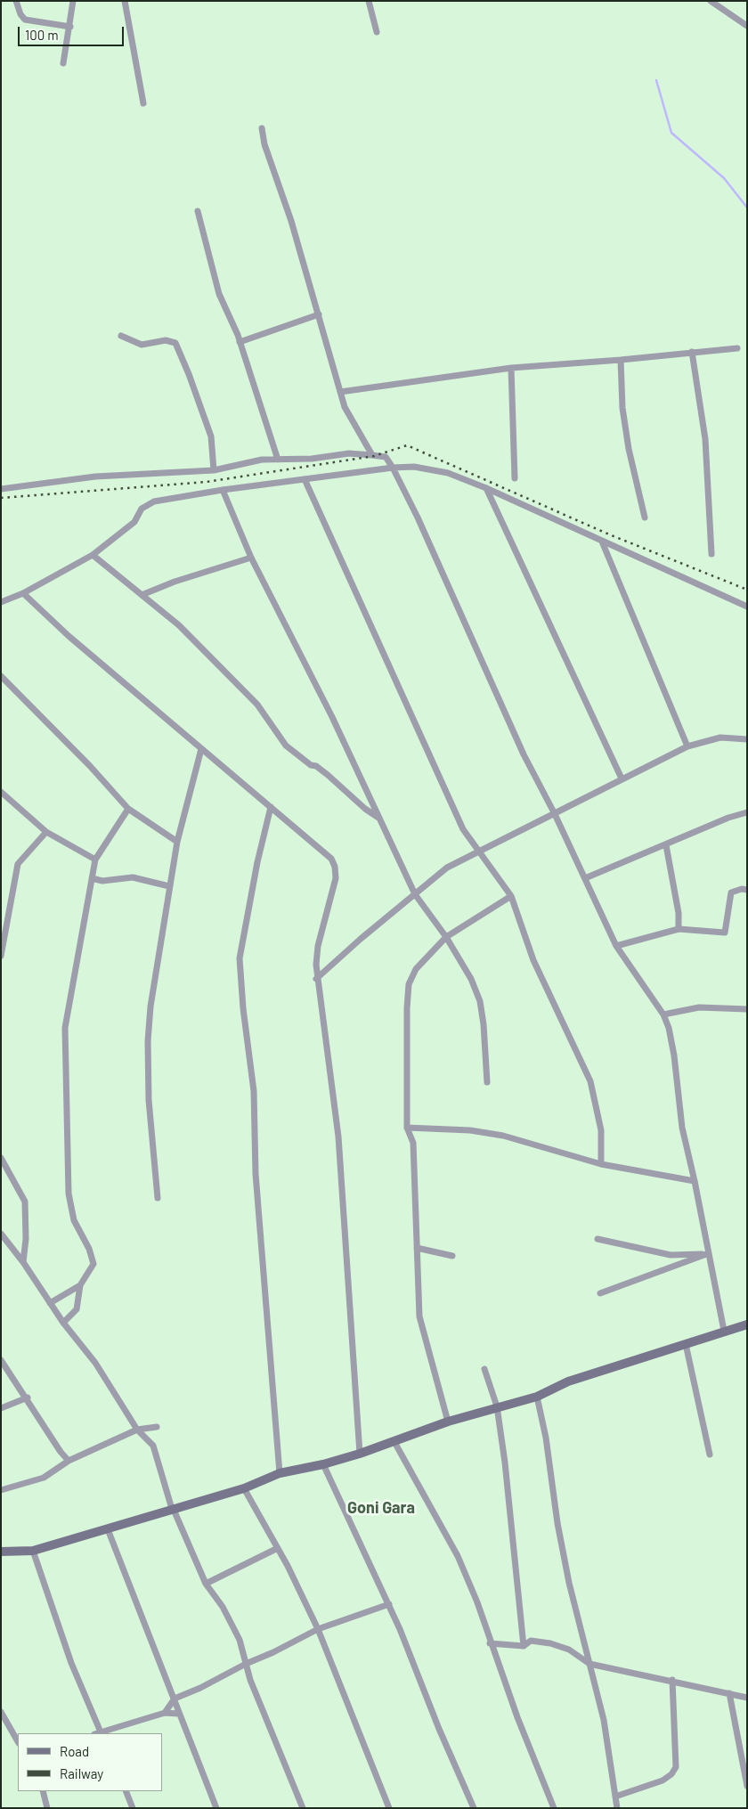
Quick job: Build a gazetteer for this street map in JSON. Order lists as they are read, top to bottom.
{
  "districts": ["Goni Gara"],
  "legend": ["Road", "Railway"],
  "scale_bar": "100 m"
}
